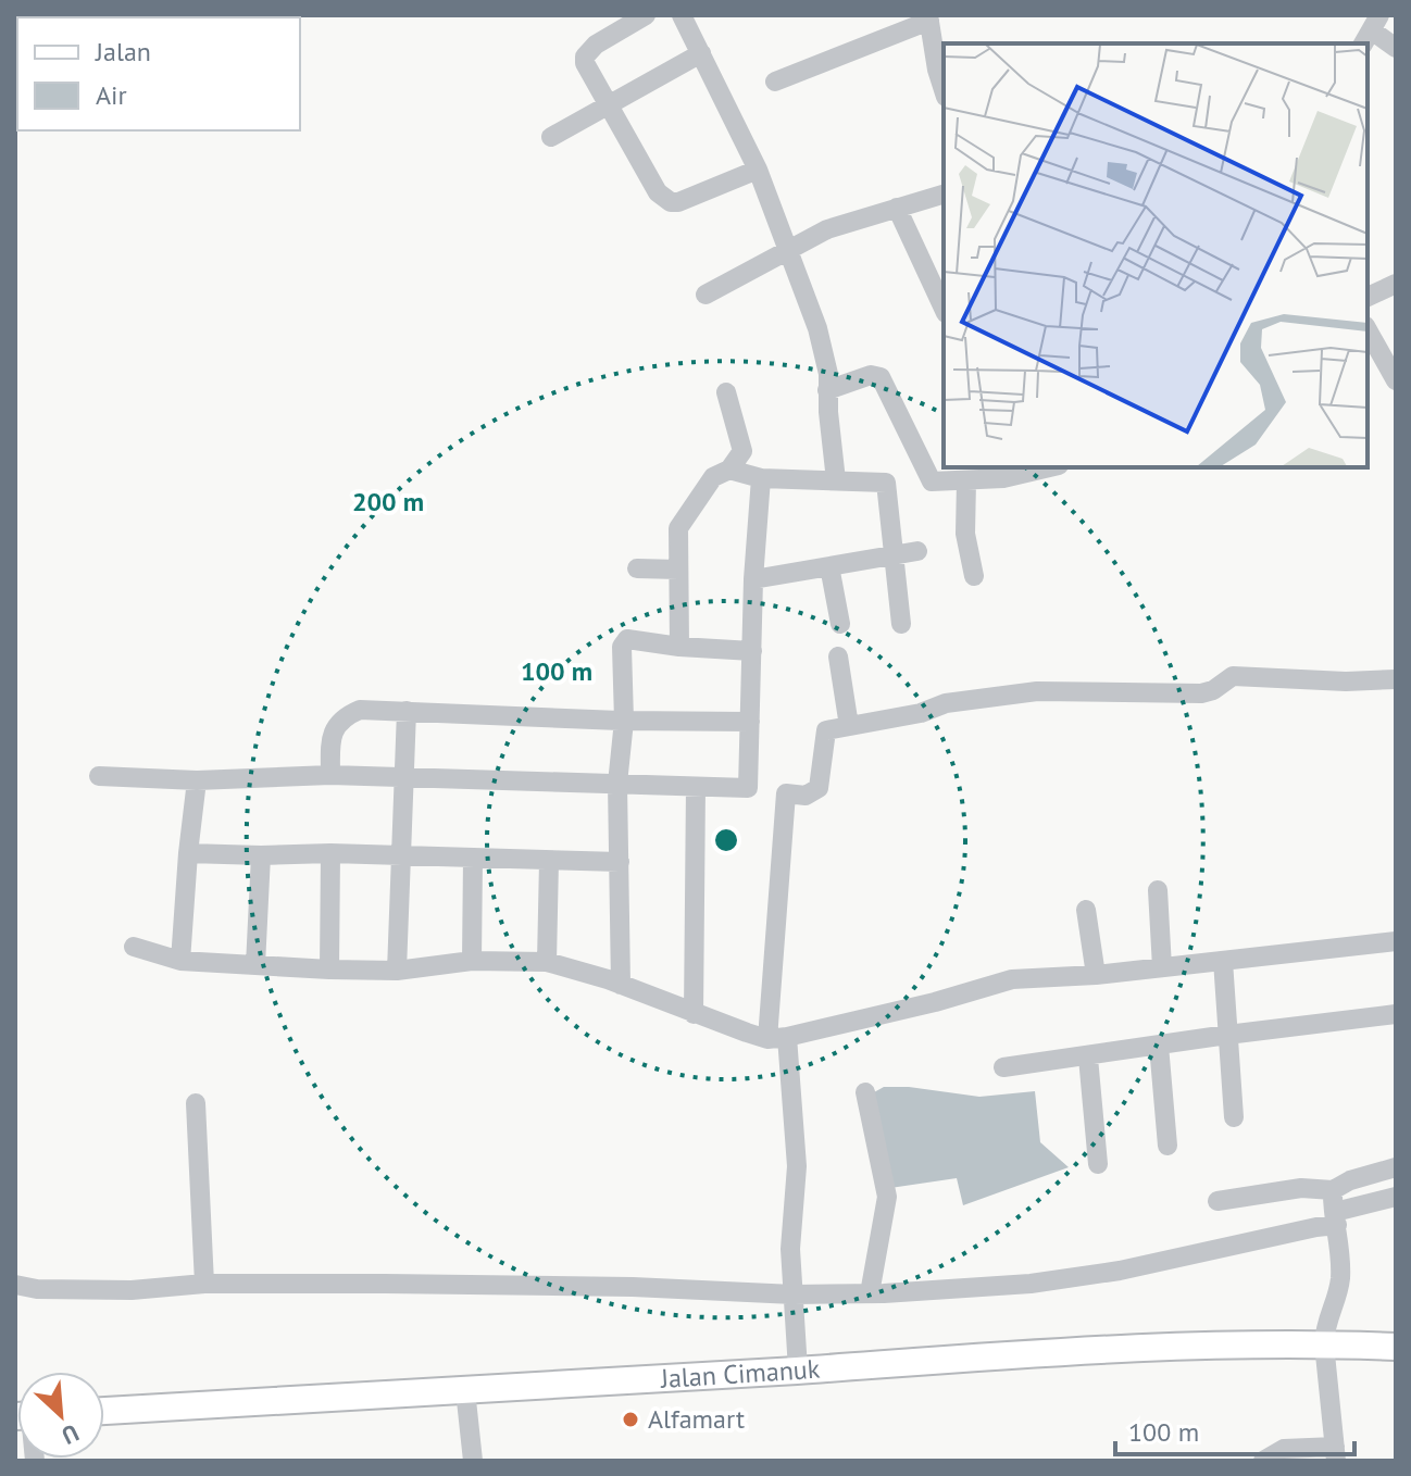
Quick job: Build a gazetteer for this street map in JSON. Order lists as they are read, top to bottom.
{
  "streets": {
    "main road": ["Jalan Cimanuk"]
  },
  "places": ["Alfamart"],
  "legend": ["Jalan", "Air"],
  "scale_bar": "100 m",
  "north": "bottom right",
  "rings": ["200 m", "100 m"]
}
